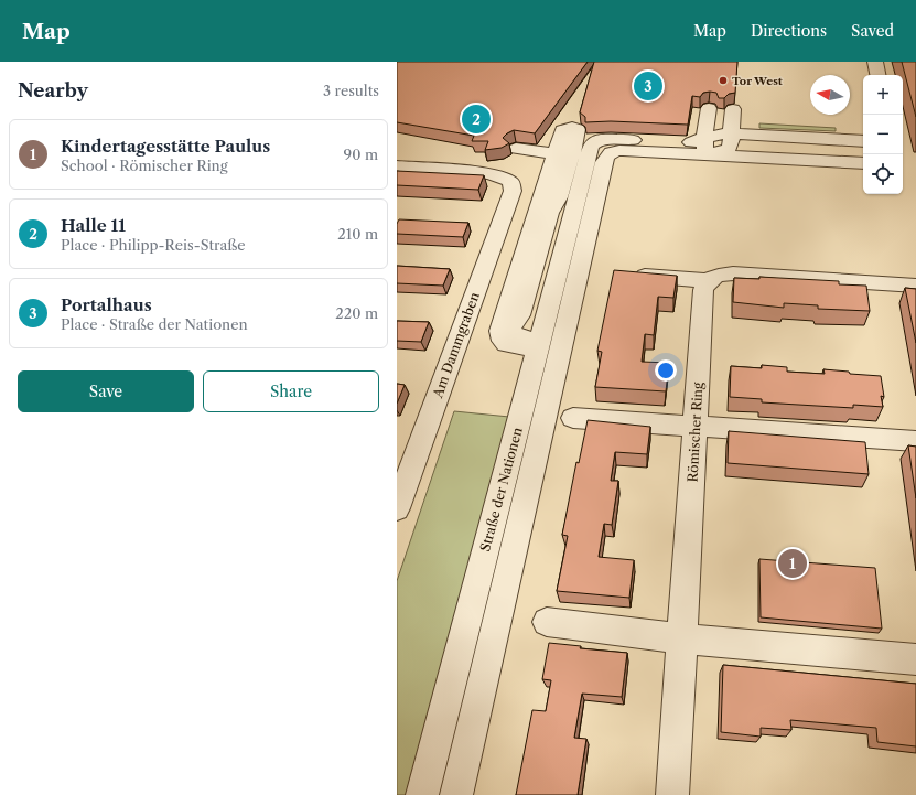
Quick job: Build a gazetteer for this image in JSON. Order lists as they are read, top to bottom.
{
  "streets": {
    "street": ["Am Dammgraben", "Römischer Ring", "Straße der Nationen"]
  },
  "places": ["Tor West"],
  "north": "left",
  "page": {
    "header": "Map",
    "nav": ["Map", "Directions", "Saved"],
    "heading": ["Nearby", "3 results"],
    "pins": ["3", "2", "1"],
    "map_buttons": ["+", "−"],
    "list": [
      {
        "mark": "1",
        "name": "Kindertagesstätte Paulus",
        "note": "School · Römischer Ring",
        "value": "90 m"
      },
      {
        "mark": "2",
        "name": "Halle 11",
        "note": "Place · Philipp-Reis-Straße",
        "value": "210 m"
      },
      {
        "mark": "3",
        "name": "Portalhaus",
        "note": "Place · Straße der Nationen",
        "value": "220 m"
      }
    ],
    "buttons": ["Save", "Share"]
  }
}
